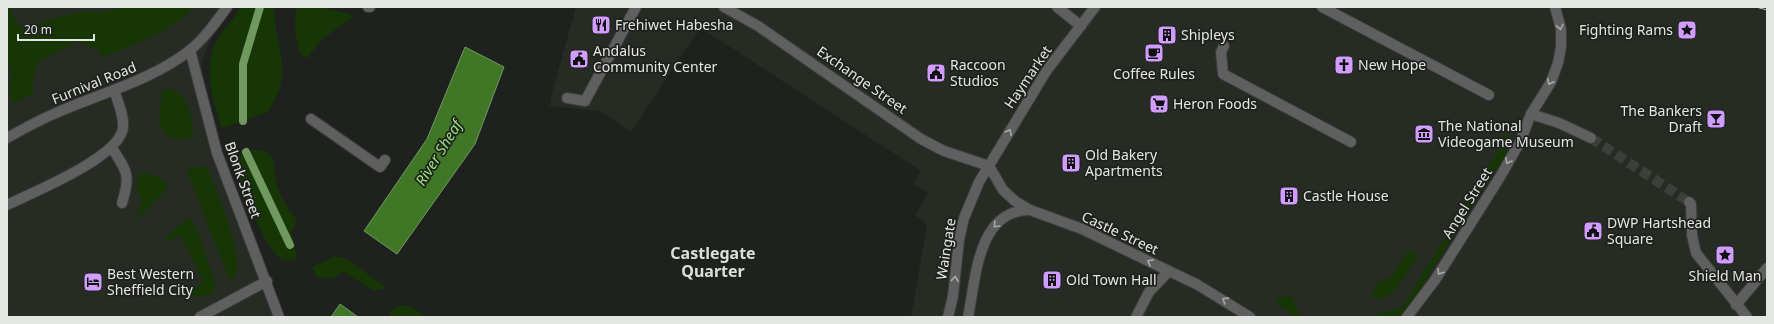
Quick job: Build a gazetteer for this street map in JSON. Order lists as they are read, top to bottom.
{
  "streets": {
    "street": [
      "Haymarket",
      "Exchange Street",
      "Furnival Road",
      "Blonk Street",
      "Angel Street",
      "Castle Street",
      "Waingate"
    ]
  },
  "crossings": [
    ["Haymarket", "Exchange Street"],
    ["Haymarket", "Castle Street"],
    ["Haymarket", "Waingate"],
    ["Exchange Street", "Castle Street"],
    ["Exchange Street", "Waingate"],
    ["Furnival Road", "Blonk Street"],
    ["Castle Street", "Waingate"]
  ],
  "one_way": [
    "Haymarket",
    "Angel Street",
    "Castle Street",
    "Waingate"
  ],
  "districts": ["Castlegate Quarter"],
  "water": ["River Sheaf"],
  "places": {
    "restaurant": ["Frehiwet Habesha"],
    "place": ["Fighting Rams", "Shield Man"],
    "building": [
      "Shipleys",
      "Old Bakery Apartments",
      "Castle House",
      "Old Town Hall"
    ],
    "cafe": ["Coffee Rules"],
    "public building": ["Andalus Community Center", "Raccoon Studios", "DWP Hartshead Square"],
    "church": ["New Hope"],
    "supermarket": ["Heron Foods"],
    "bar": ["The Bankers Draft"],
    "museum": ["The National Videogame Museum"],
    "hotel": ["Best Western Sheffield City"]
  },
  "scale_bar": "20 m"
}
